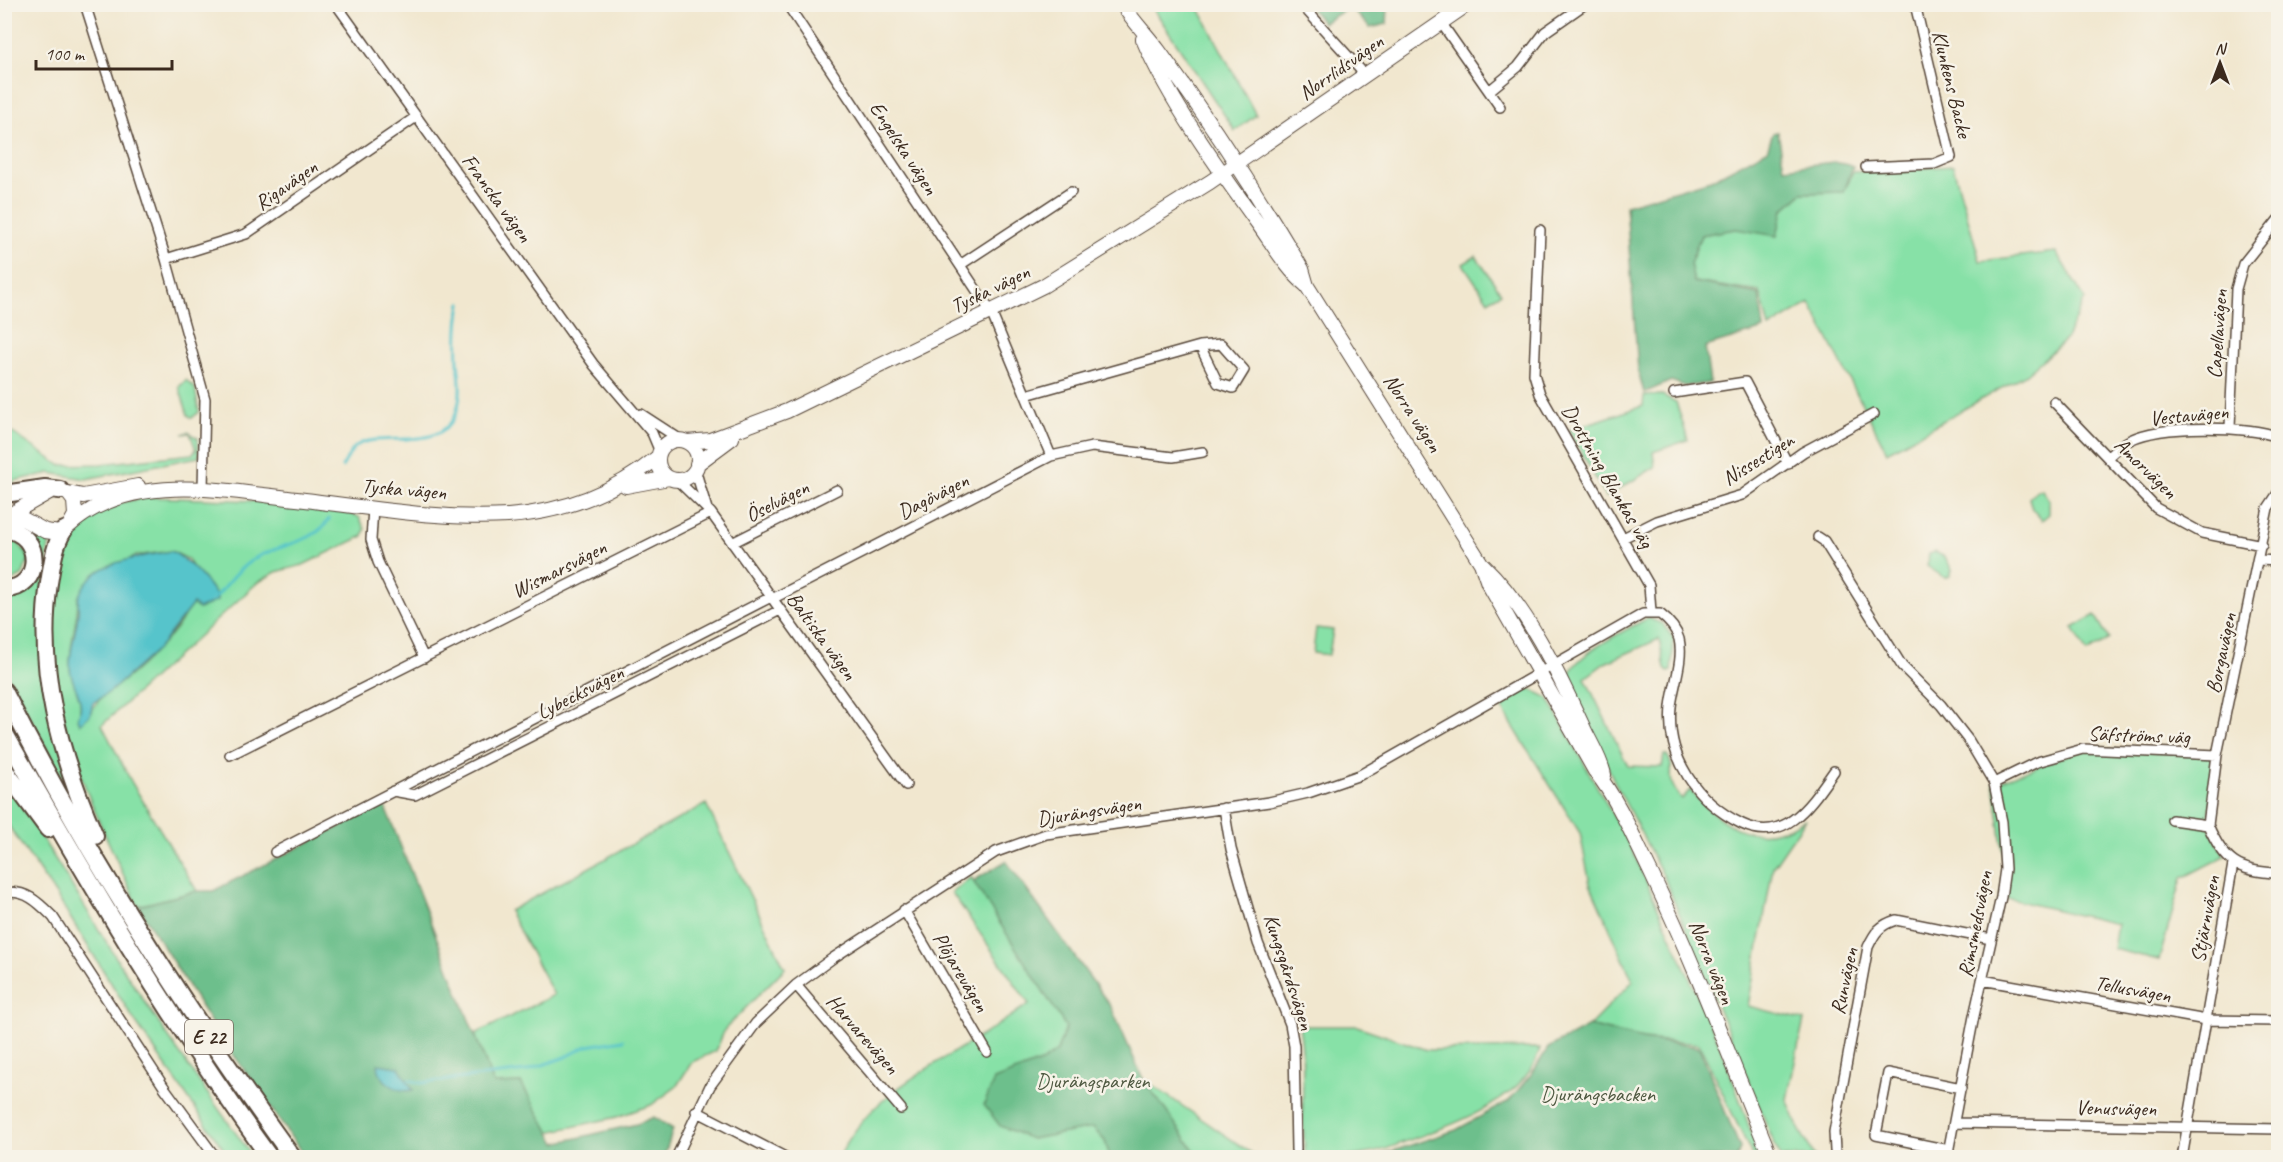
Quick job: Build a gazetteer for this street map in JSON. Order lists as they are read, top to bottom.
{
  "streets": {
    "highway": ["E 22"],
    "main road": ["Norrlidsvägen", "Tyska vägen", "Norra vägen"],
    "street": [
      "Klunkens Backe",
      "Engelska vägen",
      "Rigavägen",
      "Franska vägen",
      "Capellavägen",
      "Vestavägen",
      "Nissestigen",
      "Amorvägen",
      "Drottning Blankas väg",
      "Dagövägen",
      "Öselvägen",
      "Wismarsvägen",
      "Baltiska vägen",
      "Borgavägen",
      "Lybecksvägen",
      "Säfströms väg",
      "Djurängsvägen",
      "Stjärnvägen",
      "Rimsmedsvägen",
      "Plöjarevägen",
      "Kungsgårdsvägen",
      "Runvägen",
      "Tellusvägen",
      "Harvarevägen",
      "Venusvägen"
    ]
  },
  "crossings": [
    ["Norrlidsvägen", "Tyska vägen"],
    ["Norrlidsvägen", "Norra vägen"],
    ["Engelska vägen", "Tyska vägen"],
    ["Rigavägen", "Franska vägen"],
    ["Franska vägen", "Tyska vägen"],
    ["Franska vägen", "Baltiska vägen"],
    ["Tyska vägen", "Norra vägen"],
    ["Tyska vägen", "Baltiska vägen"],
    ["Capellavägen", "Vestavägen"],
    ["Norra vägen", "Djurängsvägen"],
    ["Vestavägen", "Amorvägen"],
    ["Nissestigen", "Drottning Blankas väg"],
    ["Amorvägen", "Borgavägen"],
    ["Dagövägen", "Baltiska vägen"],
    ["Dagövägen", "Lybecksvägen"],
    ["Öselvägen", "Baltiska vägen"],
    ["Wismarsvägen", "Baltiska vägen"],
    ["Baltiska vägen", "Lybecksvägen"],
    ["Borgavägen", "Säfströms väg"],
    ["Säfströms väg", "Rimsmedsvägen"],
    ["Djurängsvägen", "Plöjarevägen"],
    ["Djurängsvägen", "Kungsgårdsvägen"],
    ["Djurängsvägen", "Harvarevägen"],
    ["Stjärnvägen", "Tellusvägen"],
    ["Stjärnvägen", "Venusvägen"],
    ["Rimsmedsvägen", "Runvägen"],
    ["Rimsmedsvägen", "Tellusvägen"],
    ["Rimsmedsvägen", "Venusvägen"]
  ],
  "parks": ["Djurängsparken", "Djurängsbacken"],
  "scale_bar": "100 m",
  "north": "top"
}
